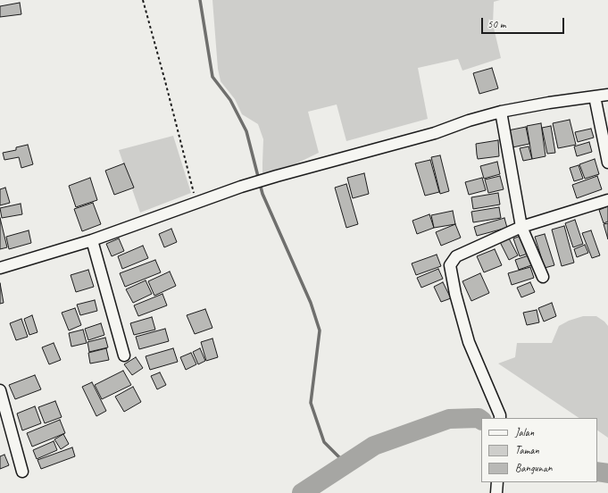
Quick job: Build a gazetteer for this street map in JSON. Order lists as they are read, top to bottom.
{
  "legend": ["Jalan", "Taman", "Bangunan"],
  "scale_bar": "50 m"
}
